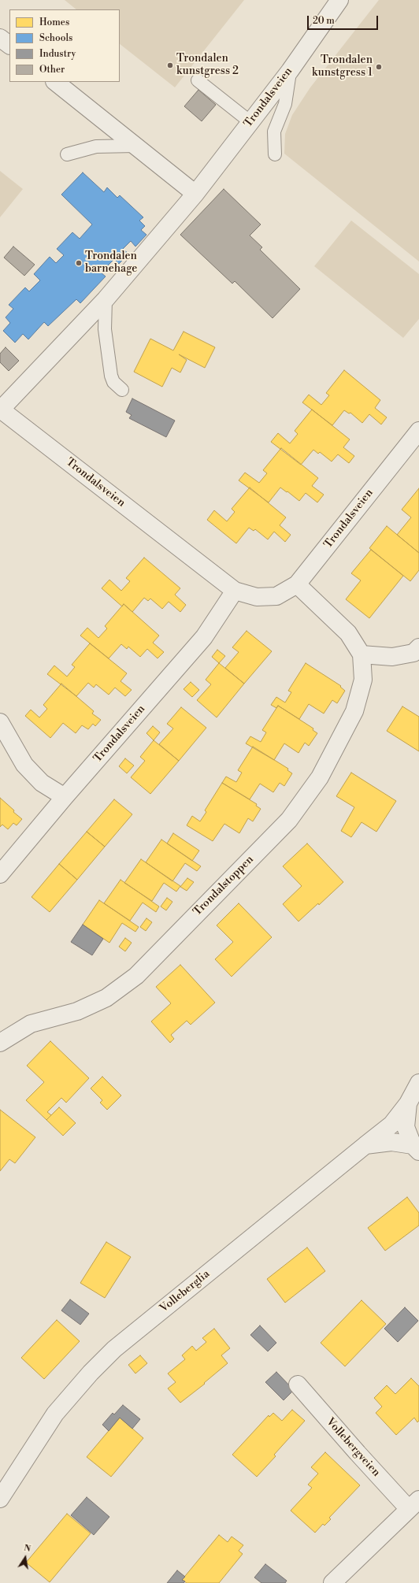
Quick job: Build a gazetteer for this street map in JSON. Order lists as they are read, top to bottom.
{
  "streets": {
    "street": [
      "Trondalsveien",
      "Trondalstoppen",
      "Volleberglia",
      "Vollebergveien"
    ]
  },
  "crossings": [
    ["Trondalsveien", "Trondalstoppen"]
  ],
  "places": ["Trondalen kunstgress 2", "Trondalen kunstgress 1", "Trondalen barnehage"],
  "legend": [
    "Homes",
    "Schools",
    "Industry",
    "Other"
  ],
  "scale_bar": "20 m",
  "north": "top"
}
